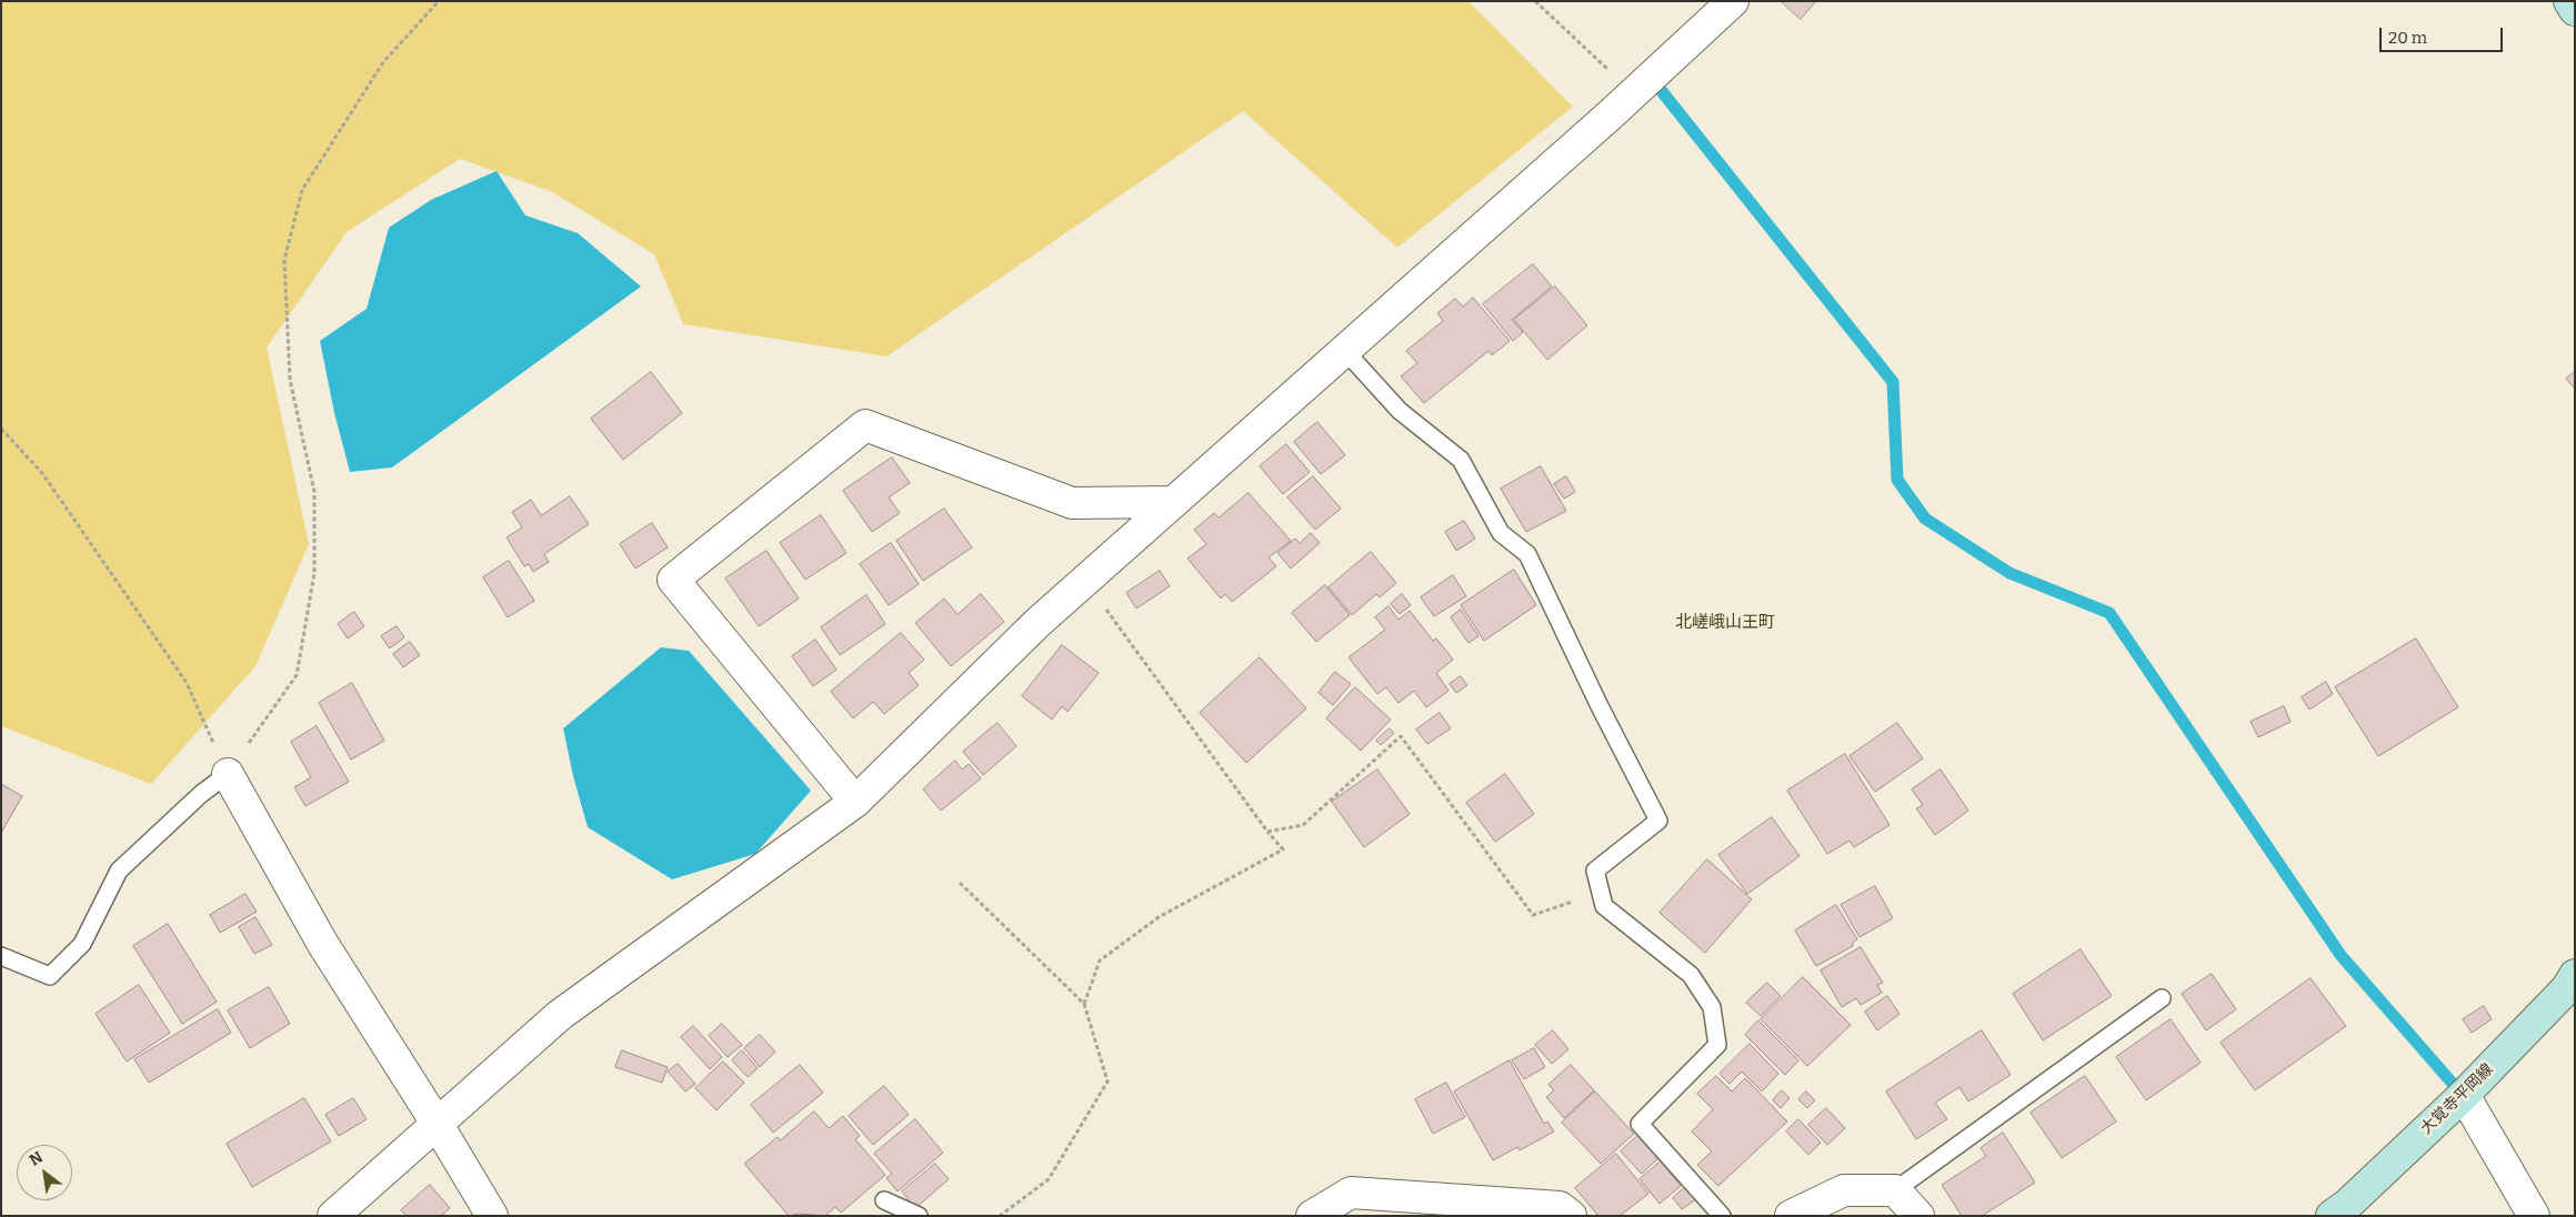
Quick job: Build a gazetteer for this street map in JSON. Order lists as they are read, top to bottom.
{
  "streets": {
    "main road": ["大覚寺平岡線"]
  },
  "districts": ["北嵯峨山王町"],
  "scale_bar": "20 m",
  "north": "top left"
}
